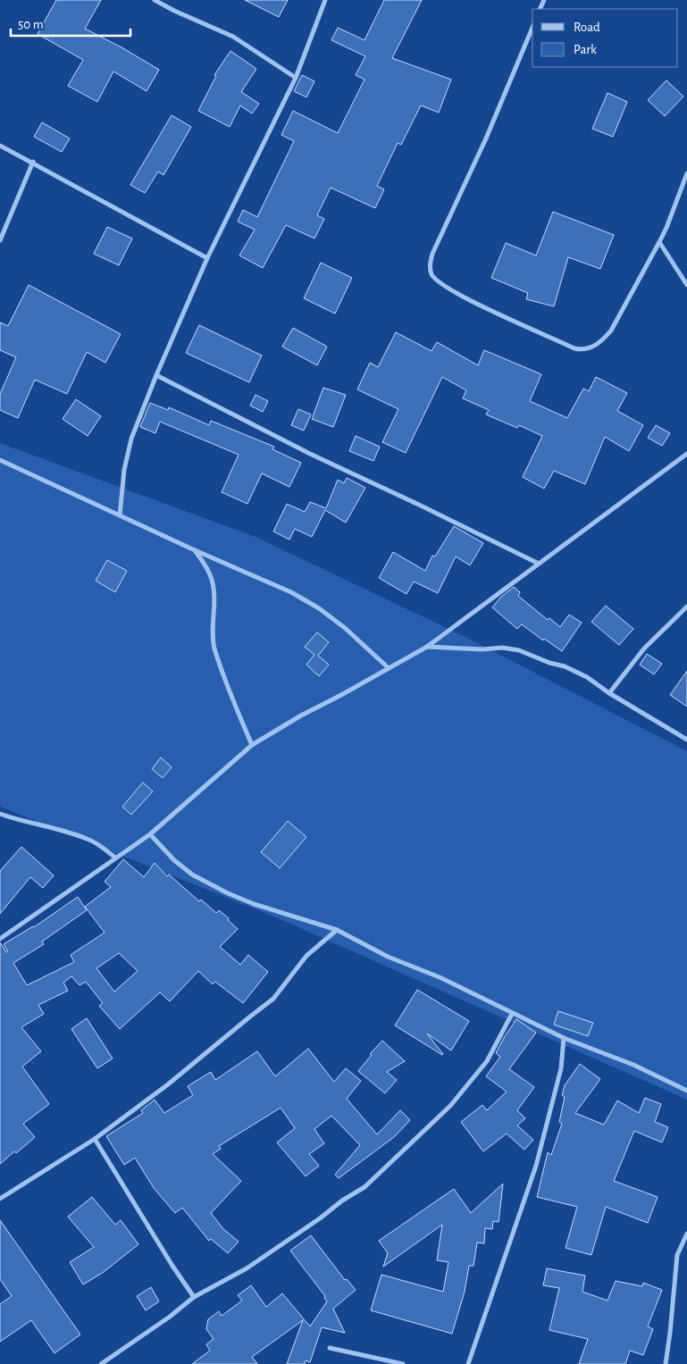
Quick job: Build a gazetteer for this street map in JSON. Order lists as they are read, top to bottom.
{
  "legend": ["Road", "Park"],
  "scale_bar": "50 m"
}
